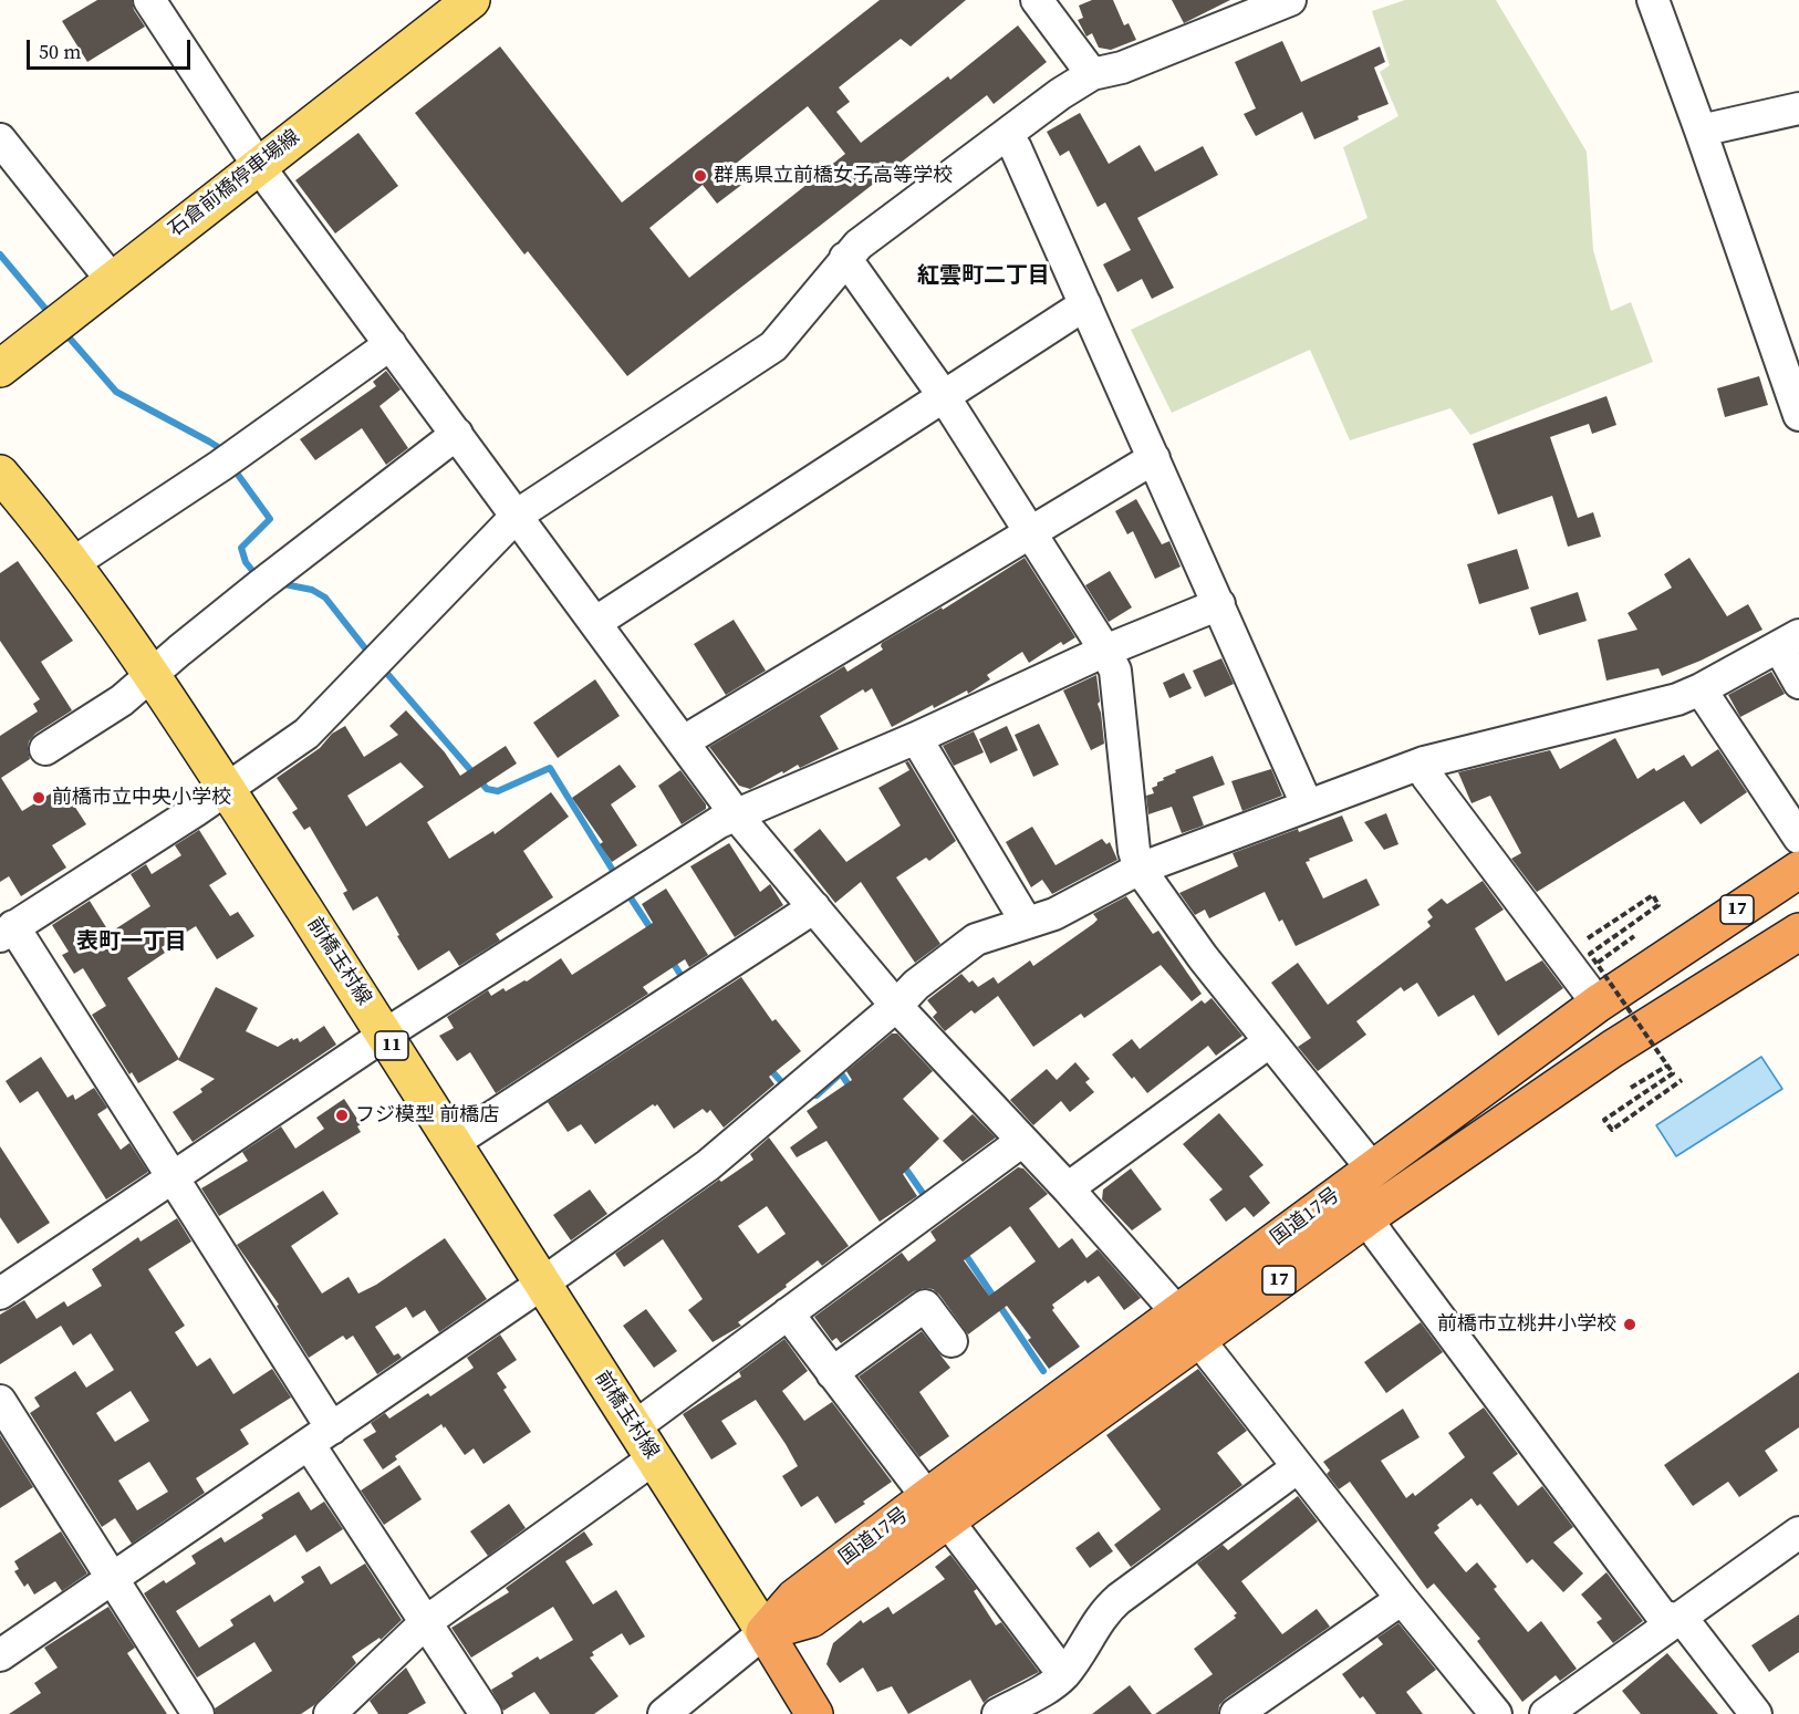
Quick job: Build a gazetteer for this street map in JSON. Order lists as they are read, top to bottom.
{
  "streets": {
    "highway": ["17", "国道17号"],
    "main road": ["石倉前橋停車場線", "前橋玉村線", "11"]
  },
  "crossings": [
    ["前橋玉村線", "国道17号"]
  ],
  "districts": ["紅雲町二丁目", "表町一丁目"],
  "places": [
    "群馬県立前橋女子高等学校",
    "前橋市立中央小学校",
    "フジ模型 前橋店",
    "前橋市立桃井小学校"
  ],
  "scale_bar": "50 m"
}
